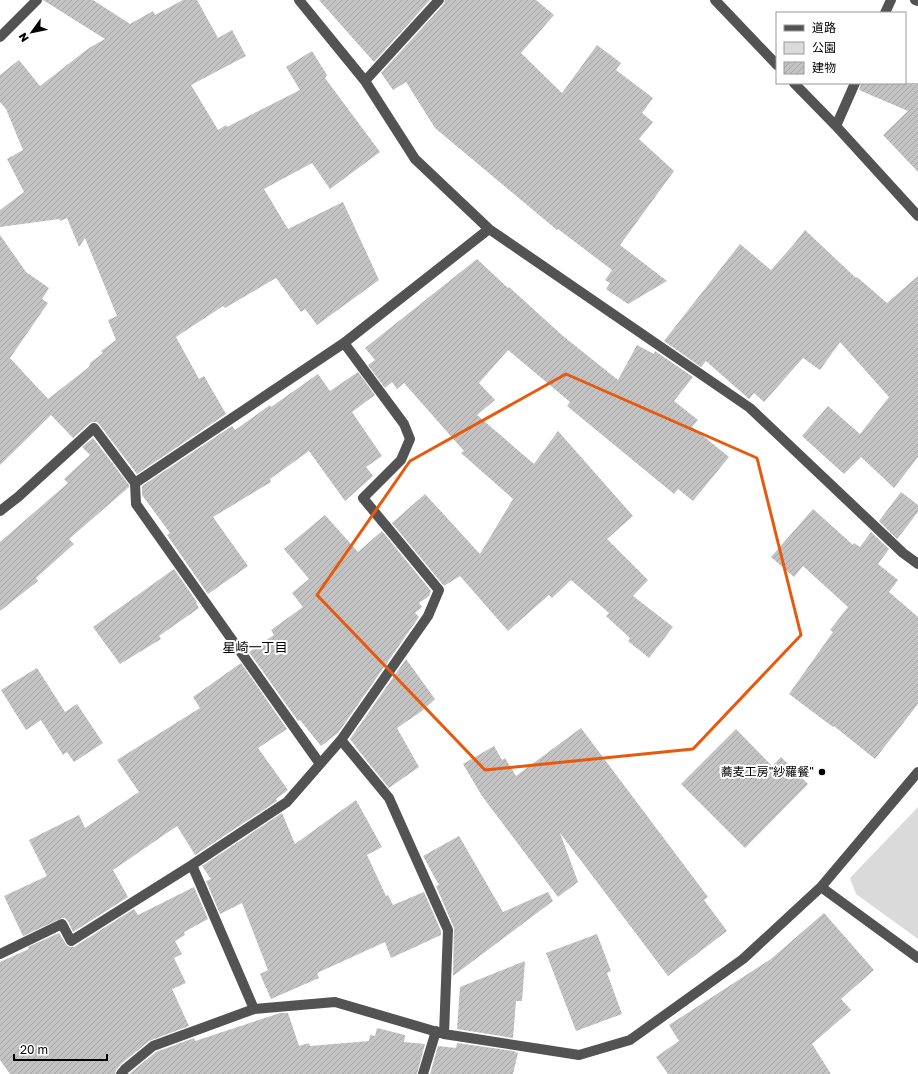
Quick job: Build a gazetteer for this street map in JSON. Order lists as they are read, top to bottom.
{
  "districts": ["星崎一丁目"],
  "places": ["蕎麦工房\"紗羅餐\""],
  "legend": ["道路", "公園", "建物"],
  "scale_bar": "20 m",
  "north": "bottom left"
}
